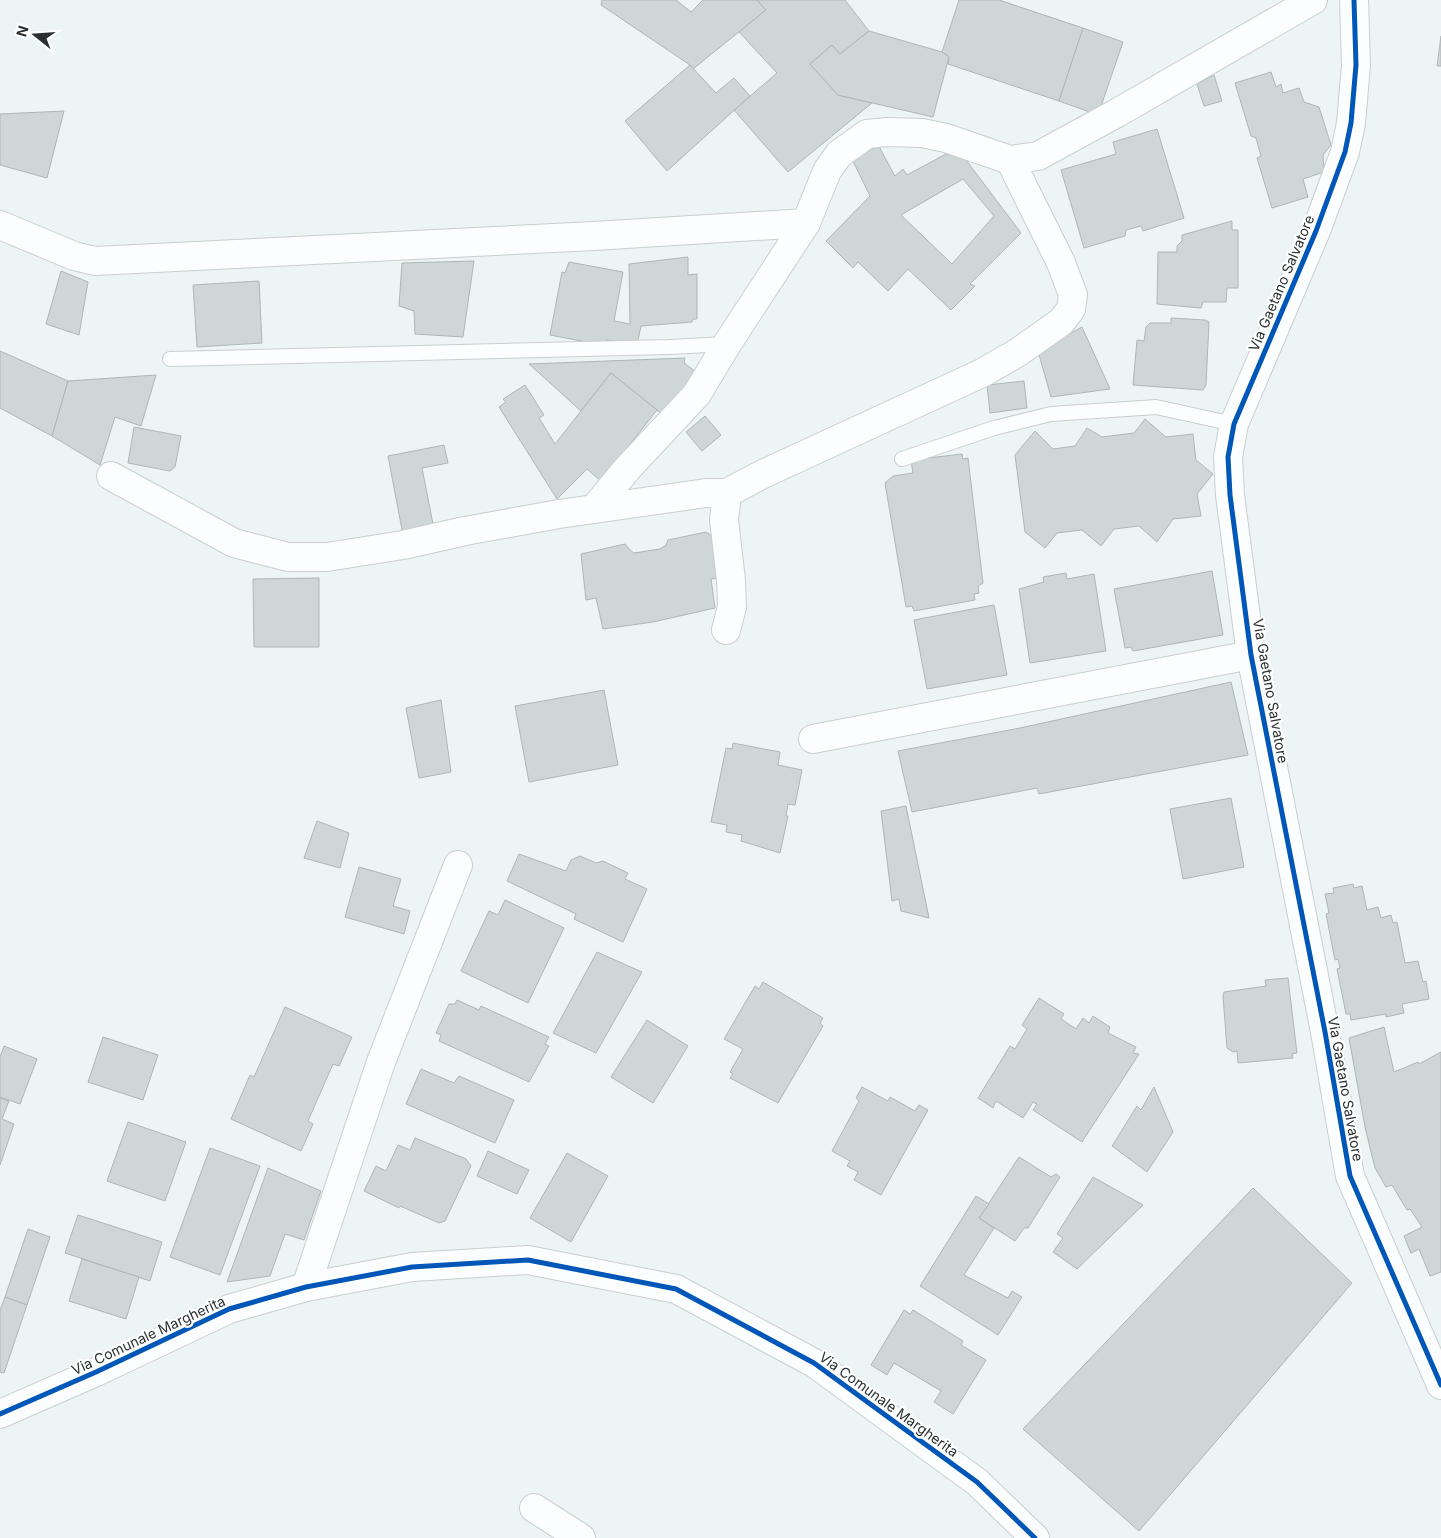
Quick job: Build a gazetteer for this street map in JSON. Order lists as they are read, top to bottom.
{
  "streets": {
    "street": ["Via Gaetano Salvatore", "Via Comunale Margherita"]
  },
  "north": "left"
}
